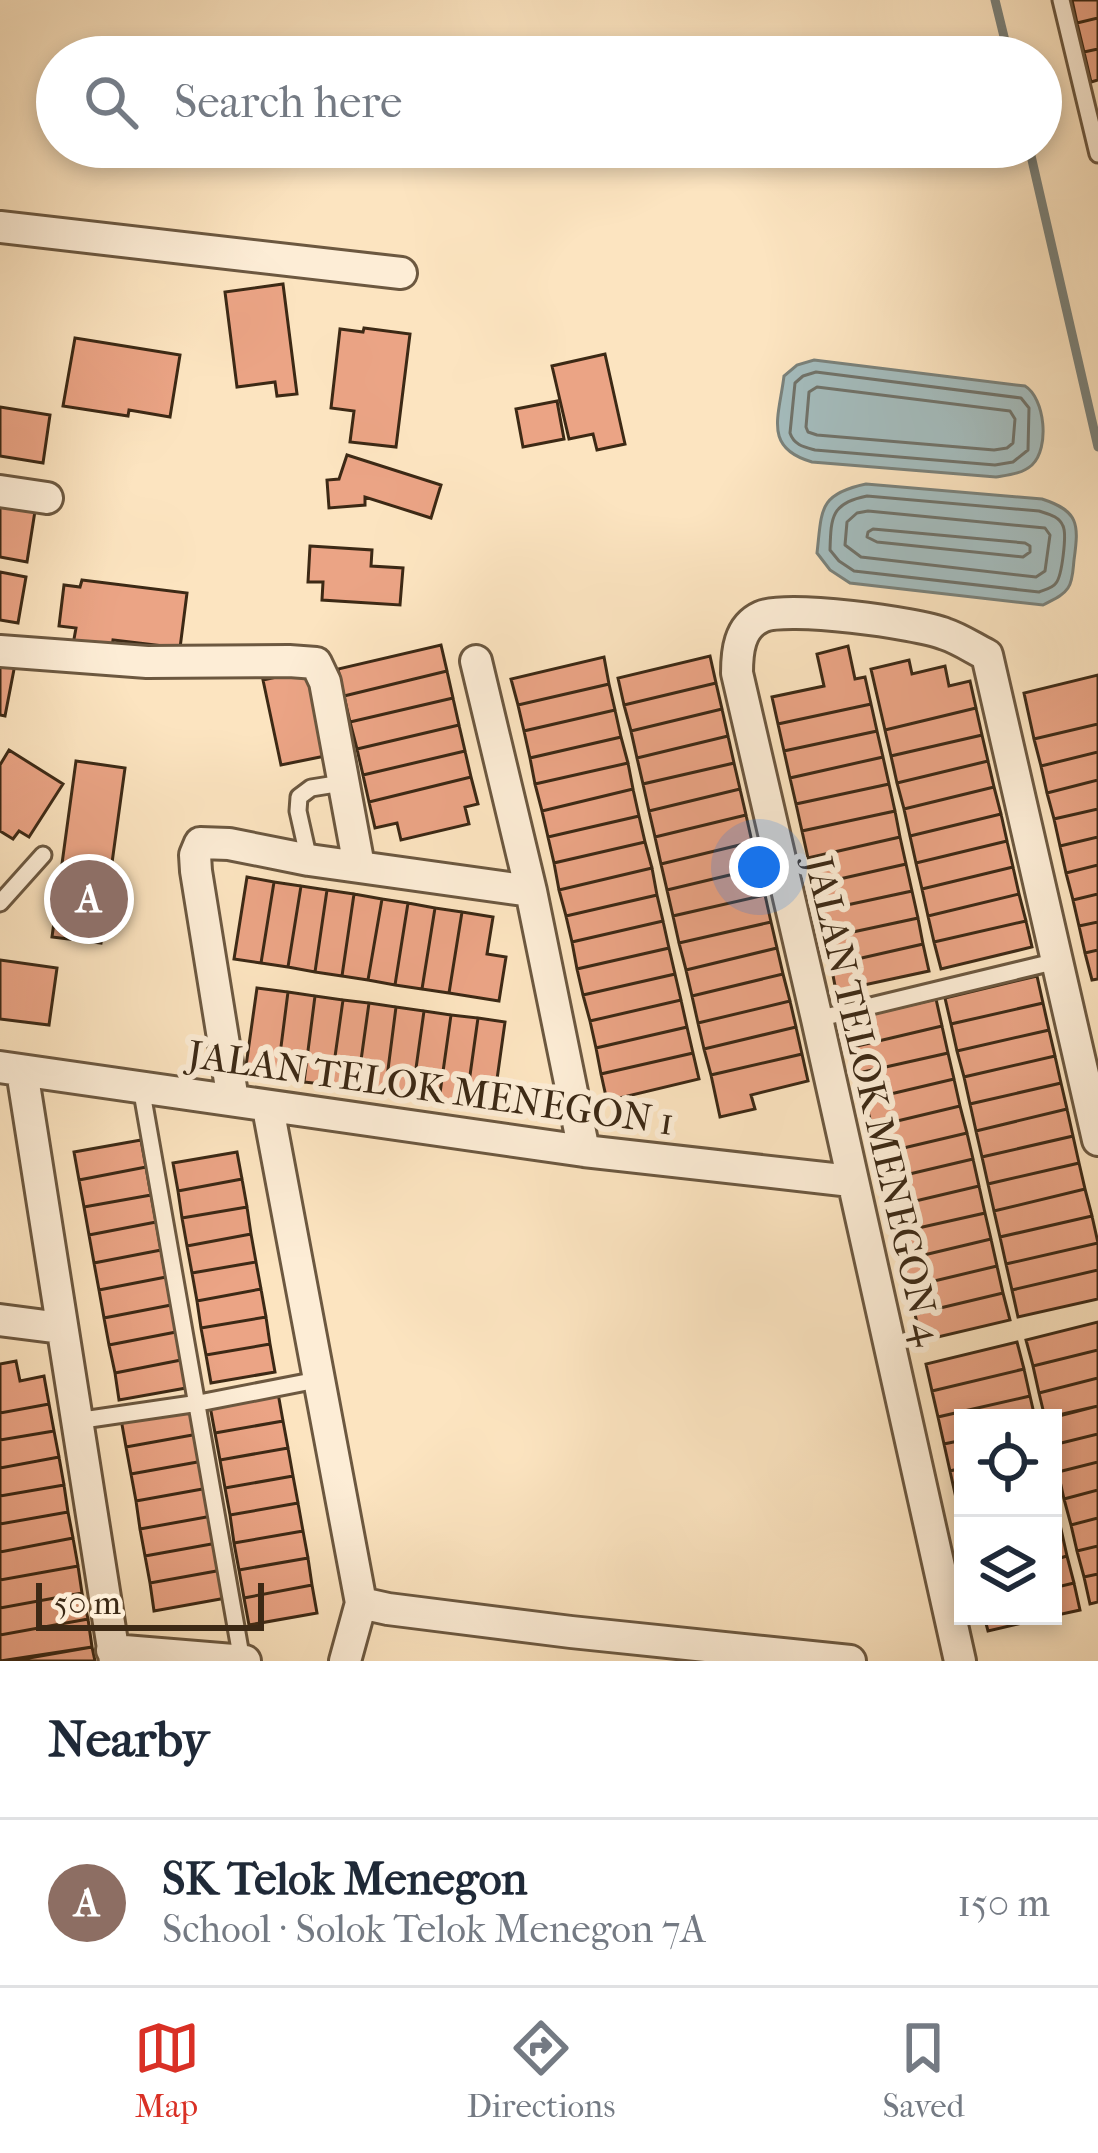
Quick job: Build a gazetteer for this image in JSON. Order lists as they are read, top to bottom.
{
  "streets": {
    "street": ["JALAN TELOK MENEGON 1", "JALAN TELOK MENEGON 4"]
  },
  "crossings": [
    ["JALAN TELOK MENEGON 1", "JALAN TELOK MENEGON 4"]
  ],
  "scale_bar": "50 m",
  "page": {
    "search": "Search here",
    "pins": "A",
    "scale": "50 m",
    "heading": "Nearby",
    "list": [
      {
        "mark": "A",
        "name": "SK Telok Menegon",
        "note": "School · Solok Telok Menegon 7A",
        "value": "150 m"
      }
    ],
    "nav": ["Map", "Directions", "Saved"]
  }
}
